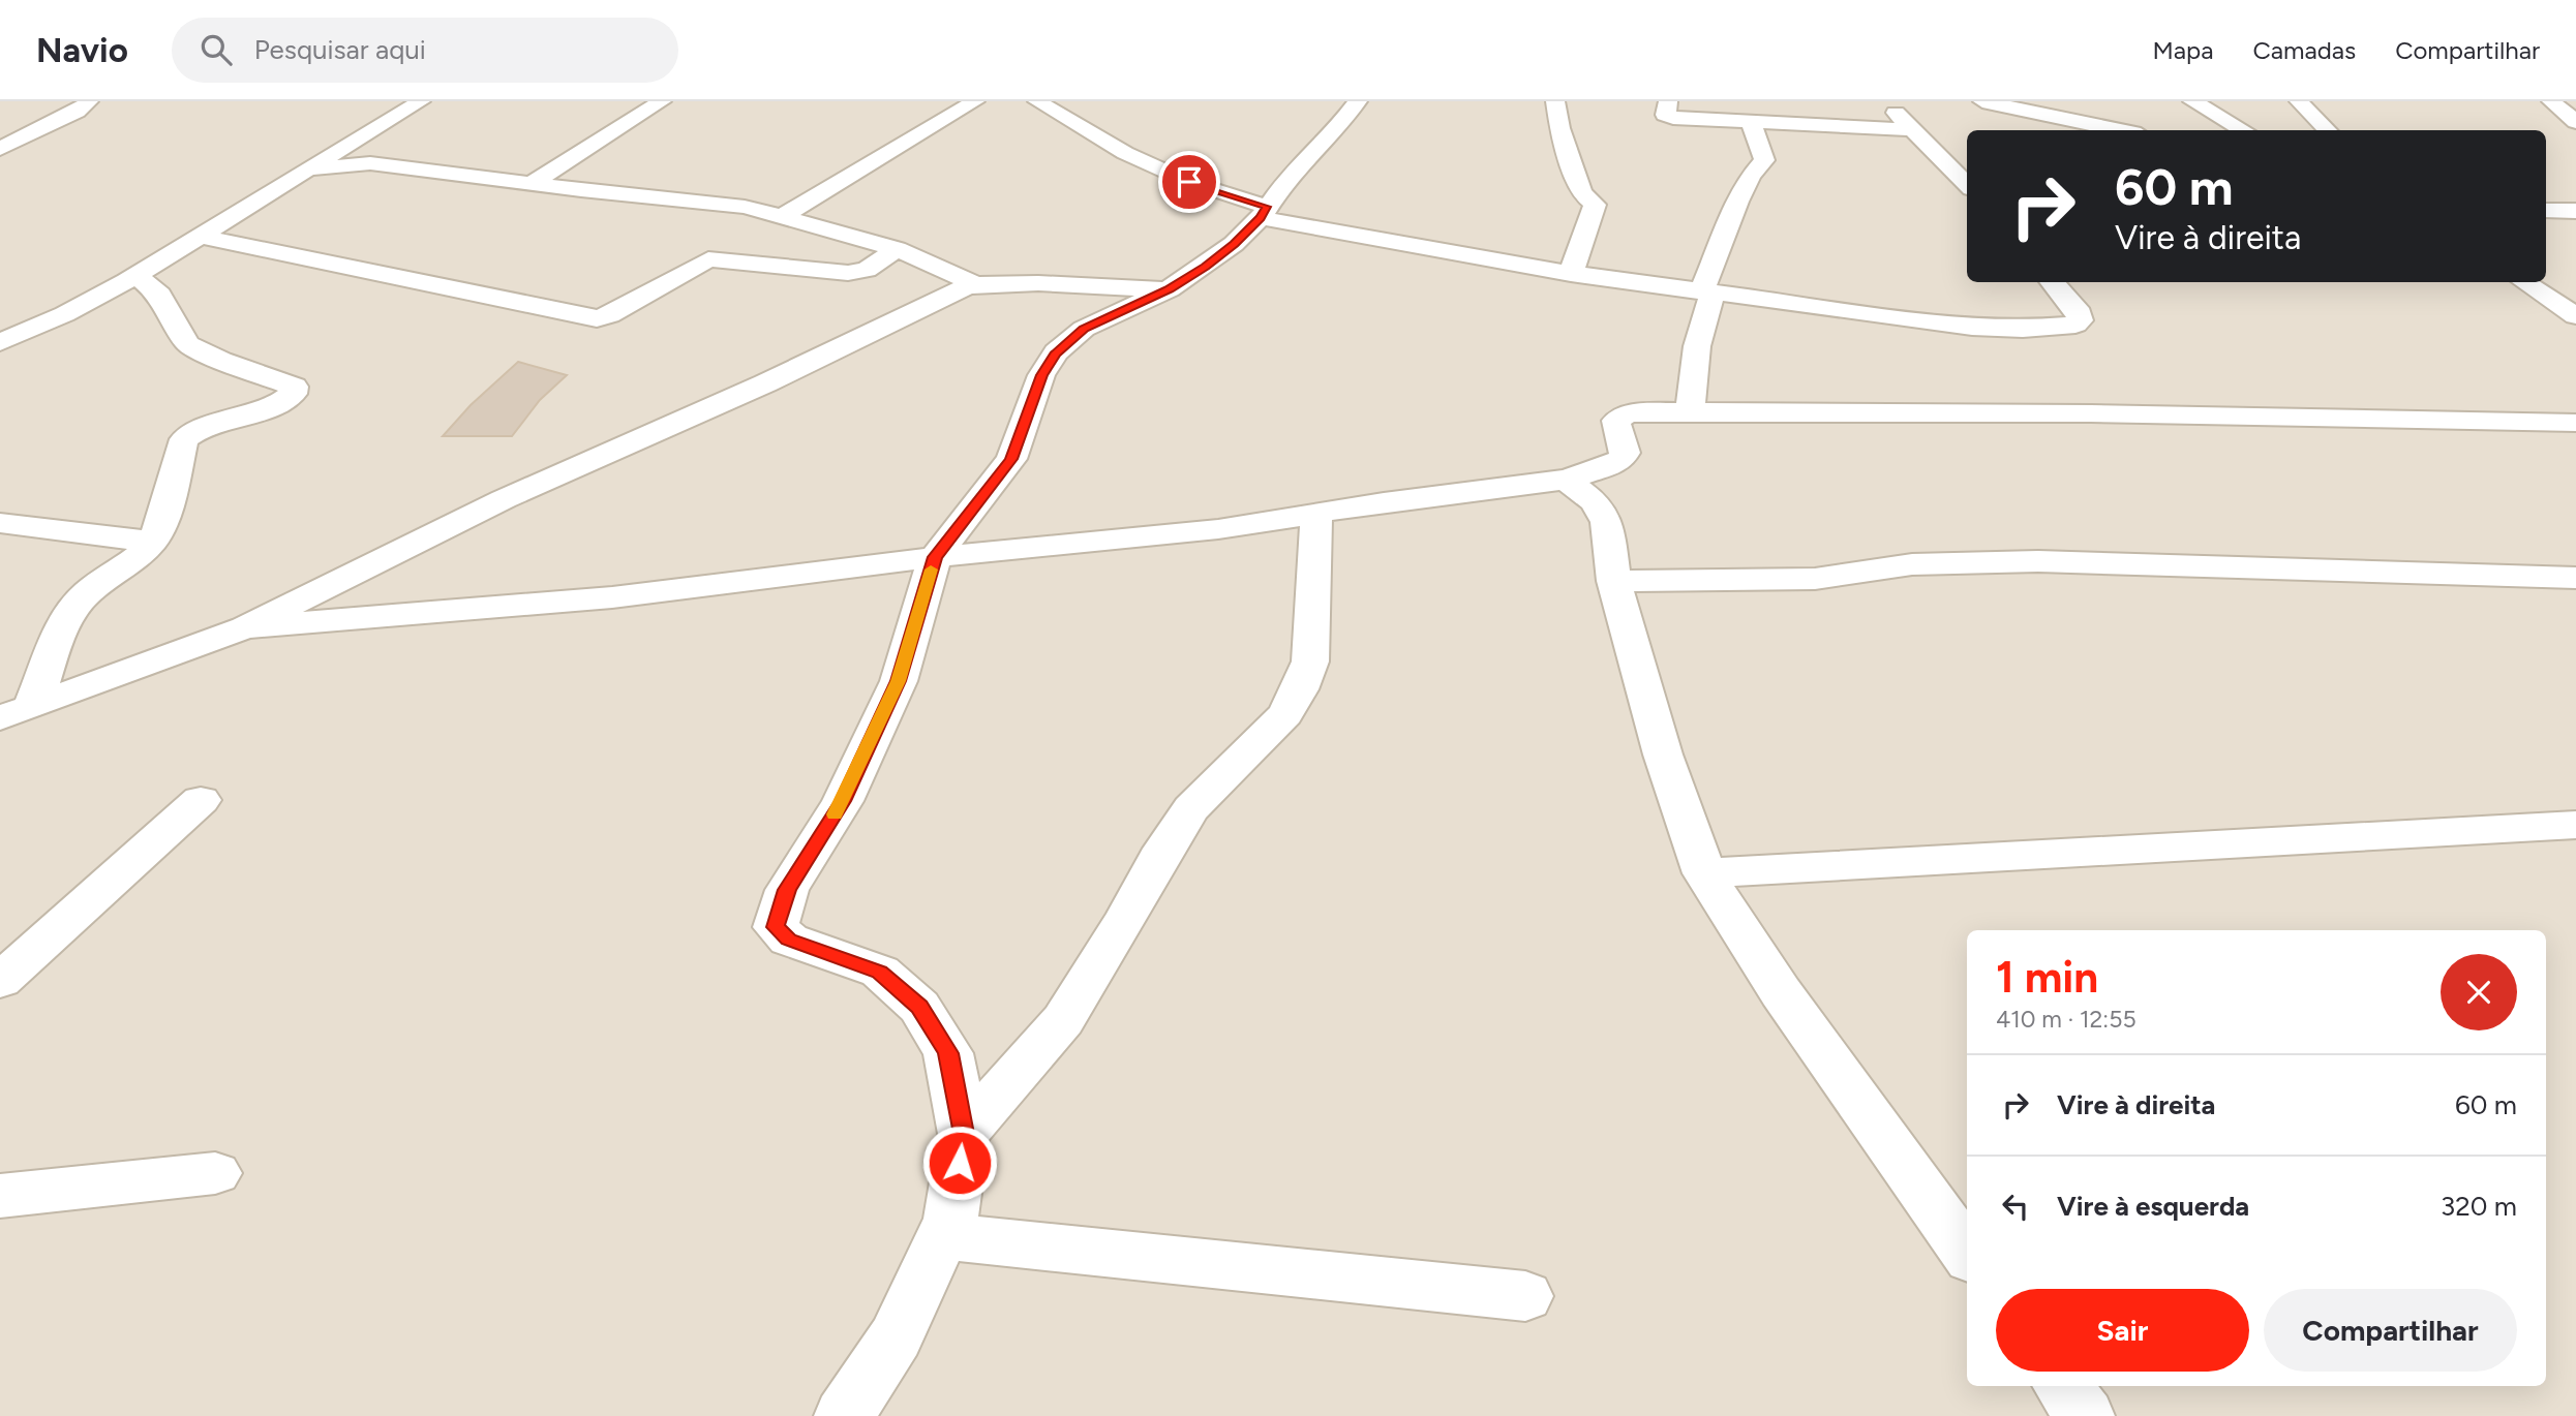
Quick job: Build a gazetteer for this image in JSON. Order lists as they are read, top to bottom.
{
  "page": {
    "header": "Navio",
    "search": "Pesquisar aqui",
    "nav": ["Mapa", "Camadas", "Compartilhar"],
    "turn": ["60 m", "Vire à direita"],
    "heading": ["1 min", "410 m · 12:55"],
    "list": [
      {
        "name": "Vire à direita",
        "value": "60 m"
      },
      {
        "name": "Vire à esquerda",
        "value": "320 m"
      }
    ],
    "buttons": ["Sair", "Compartilhar"]
  }
}
